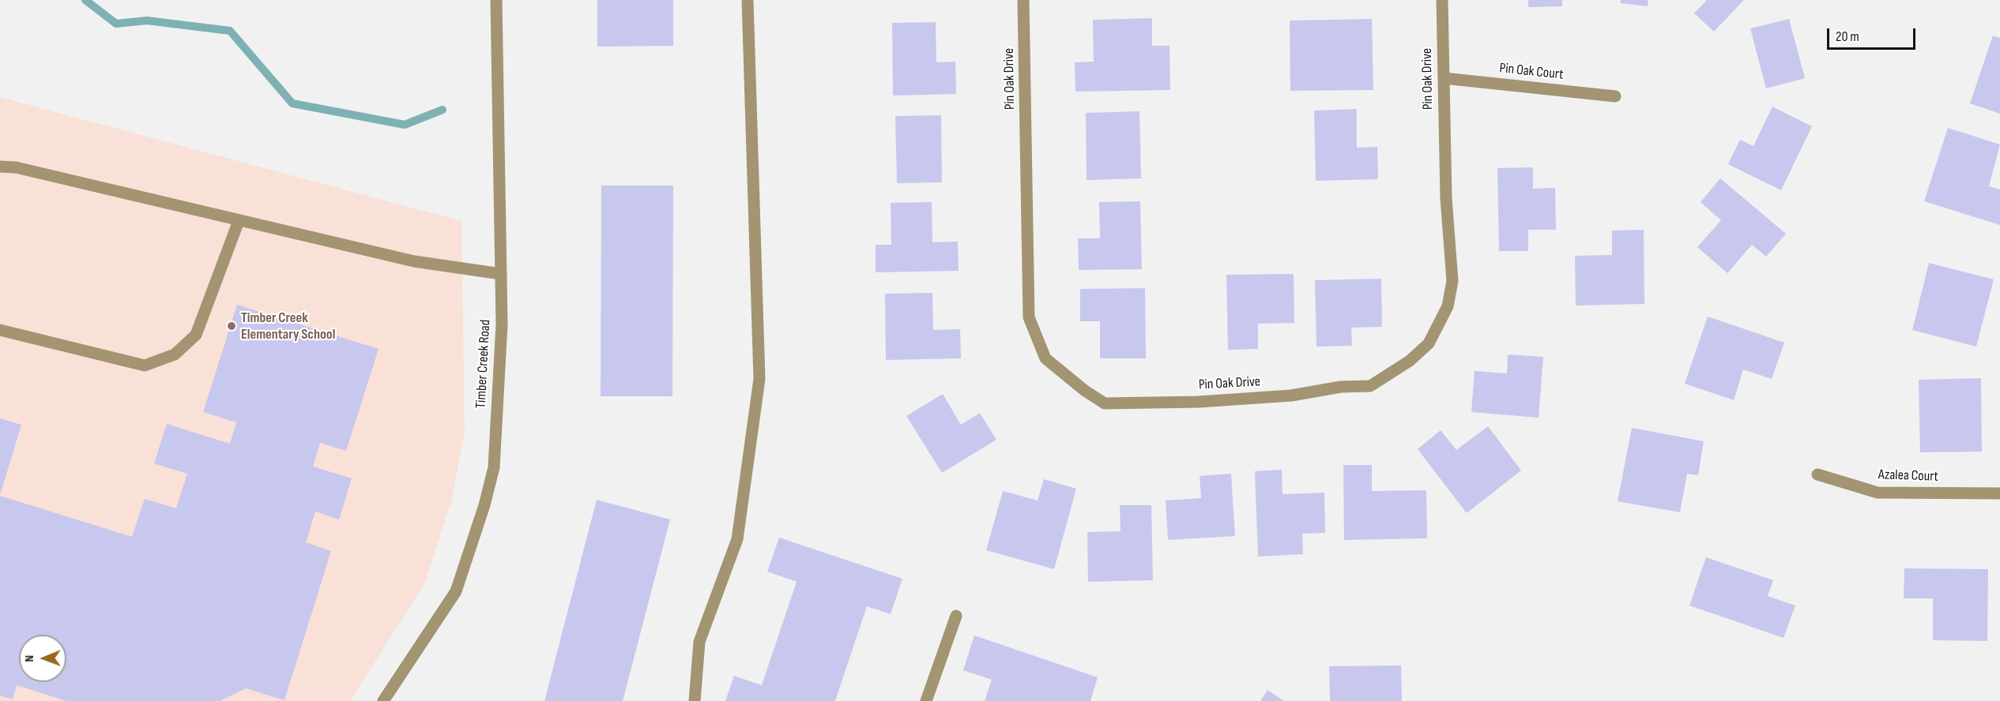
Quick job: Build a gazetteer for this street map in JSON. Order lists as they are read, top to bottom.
{
  "streets": {
    "street": [
      "Pin Oak Court",
      "Pin Oak Drive",
      "Timber Creek Road",
      "Azalea Court"
    ]
  },
  "crossings": [
    ["Pin Oak Court", "Pin Oak Drive"]
  ],
  "places": ["Timber Creek Elementary School"],
  "scale_bar": "20 m",
  "north": "left"
}
